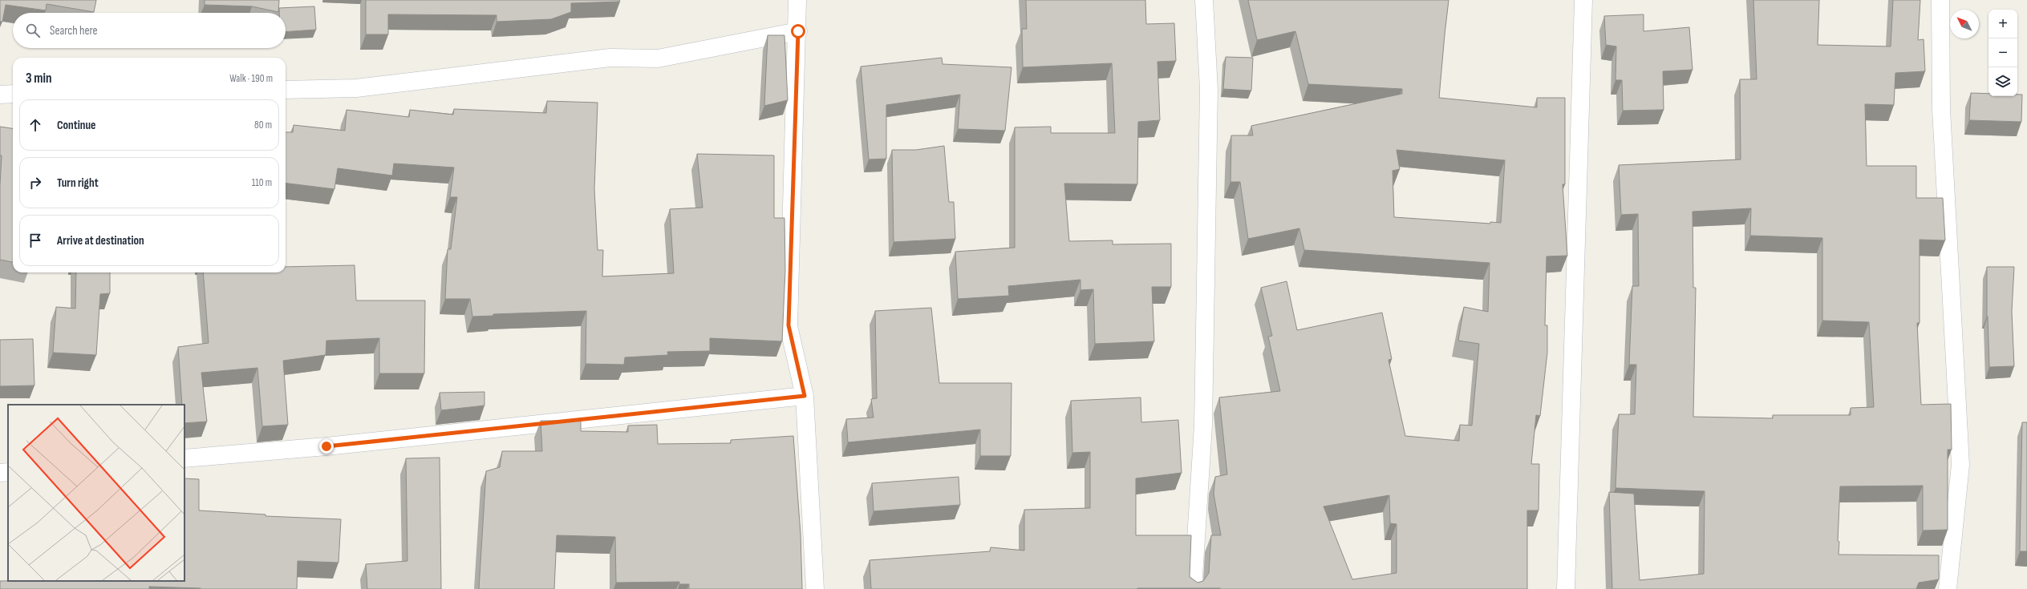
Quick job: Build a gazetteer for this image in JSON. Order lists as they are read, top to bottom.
{
  "north": "top left",
  "page": {
    "map_buttons": ["+", "−"],
    "search": "Search here",
    "heading": ["3 min", "Walk · 190 m"],
    "list": [
      ["Continue", "80 m"],
      ["Turn right", "110 m"],
      "Arrive at destination"
    ]
  }
}
